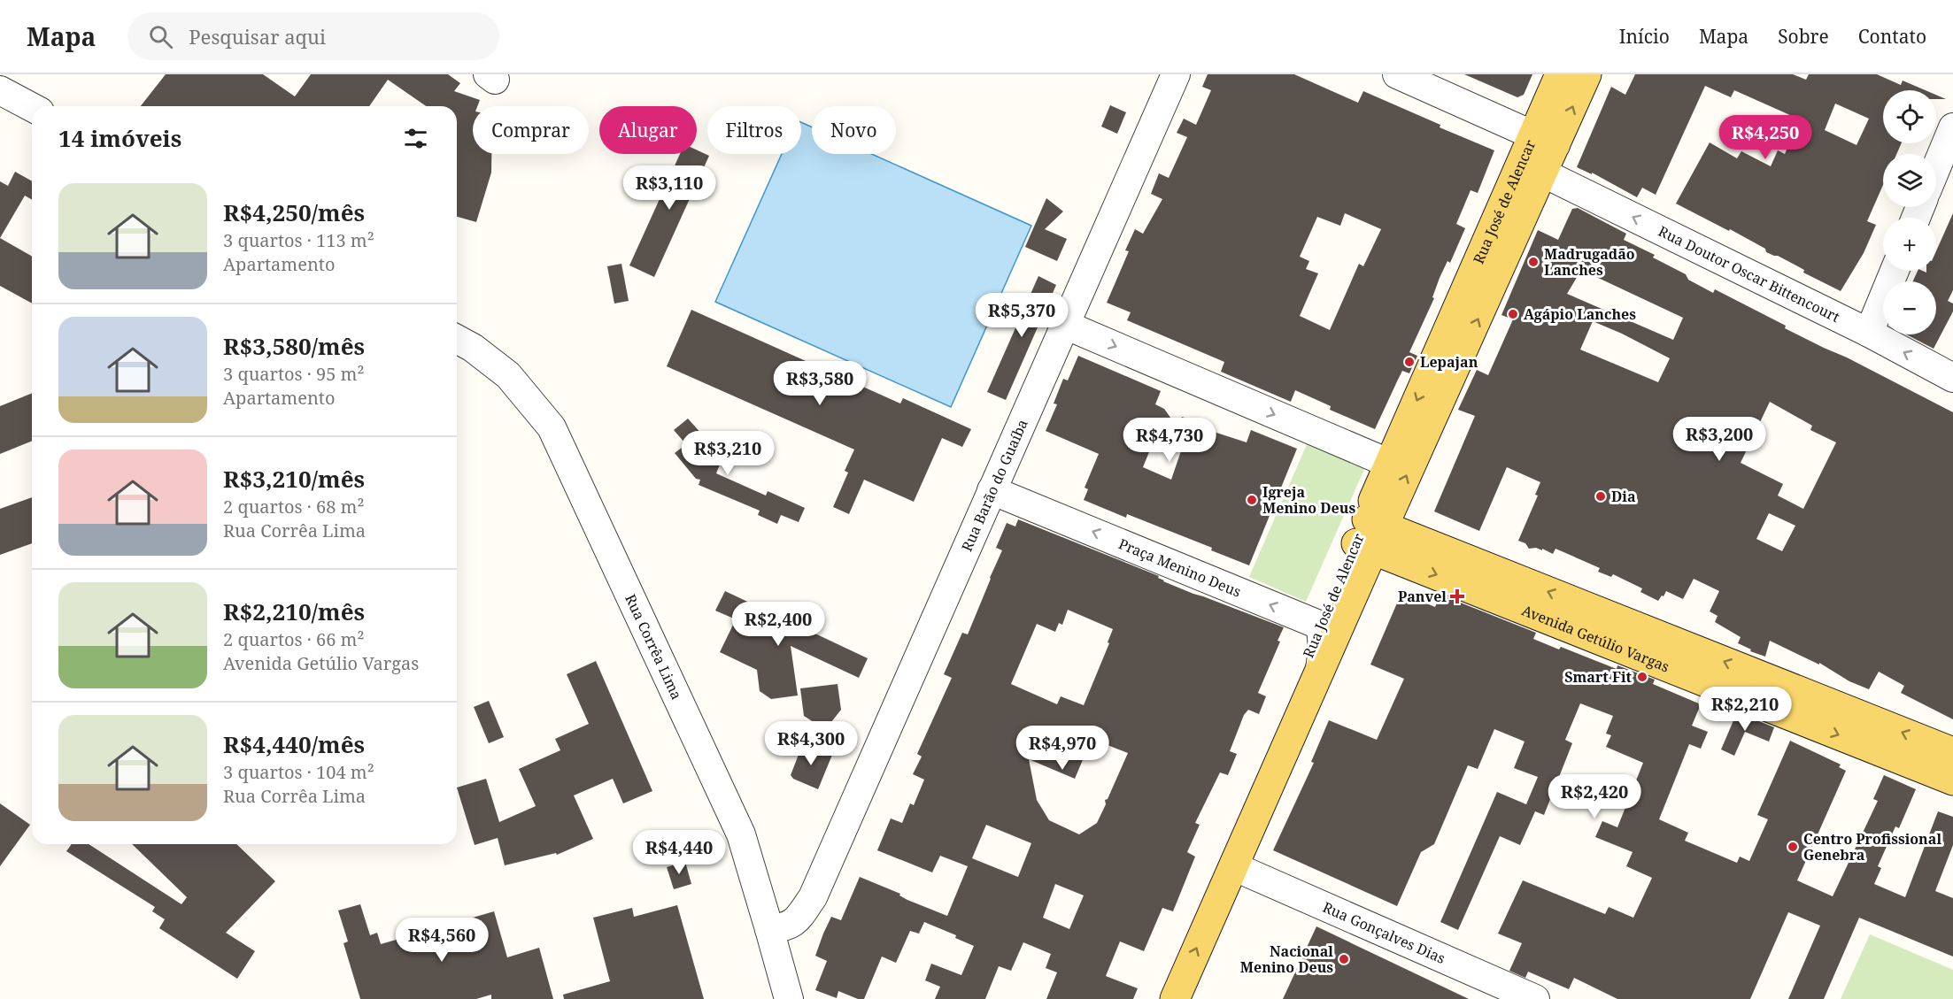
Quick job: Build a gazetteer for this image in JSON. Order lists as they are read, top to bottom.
{
  "streets": {
    "main road": ["Rua José de Alencar", "Avenida Getúlio Vargas"],
    "street": [
      "Rua Doutor Oscar Bittencourt",
      "Rua Barão do Guaíba",
      "Praça Menino Deus",
      "Rua Corrêa Lima",
      "Rua Gonçalves Dias"
    ]
  },
  "crossings": [
    ["Rua José de Alencar", "Rua Doutor Oscar Bittencourt"],
    ["Rua José de Alencar", "Praça Menino Deus"],
    ["Rua José de Alencar", "Avenida Getúlio Vargas"],
    ["Rua José de Alencar", "Rua Gonçalves Dias"],
    ["Rua Barão do Guaíba", "Praça Menino Deus"],
    ["Rua Barão do Guaíba", "Rua Corrêa Lima"]
  ],
  "one_way": ["Rua Doutor Oscar Bittencourt"],
  "places": {
    "other": [
      "Madrugadão Lanches",
      "Agápio Lanches",
      "Lepajan",
      "Dia",
      "Igreja Menino Deus",
      "Smart Fit",
      "Centro Profissional Genebra",
      "Nacional Menino Deus"
    ],
    "health": ["Panvel"]
  },
  "page": {
    "header": "Mapa",
    "search": "Pesquisar aqui",
    "nav": [
      "Início",
      "Mapa",
      "Sobre",
      "Contato"
    ],
    "map_buttons": ["+", "−"],
    "chip": [
      "Comprar",
      "Alugar",
      "Filtros",
      "Novo"
    ],
    "heading": "14 imóveis",
    "price": [
      "R$4,250",
      "R$3,110",
      "R$5,370",
      "R$3,580",
      "R$3,200",
      "R$4,730",
      "R$3,210",
      "R$2,400",
      "R$2,210",
      "R$4,300",
      "R$4,970",
      "R$2,420",
      "R$4,440",
      "R$4,560"
    ],
    "list": [
      {
        "name": "R$4,250/mês",
        "note": "3 quartos · 113 m² · Apartamento"
      },
      {
        "name": "R$3,580/mês",
        "note": "3 quartos · 95 m² · Apartamento"
      },
      {
        "name": "R$3,210/mês",
        "note": "2 quartos · 68 m² · Rua Corrêa Lima"
      },
      {
        "name": "R$2,210/mês",
        "note": "2 quartos · 66 m² · Avenida Getúlio Vargas"
      },
      {
        "name": "R$4,440/mês",
        "note": "3 quartos · 104 m² · Rua Corrêa Lima"
      }
    ]
  }
}
